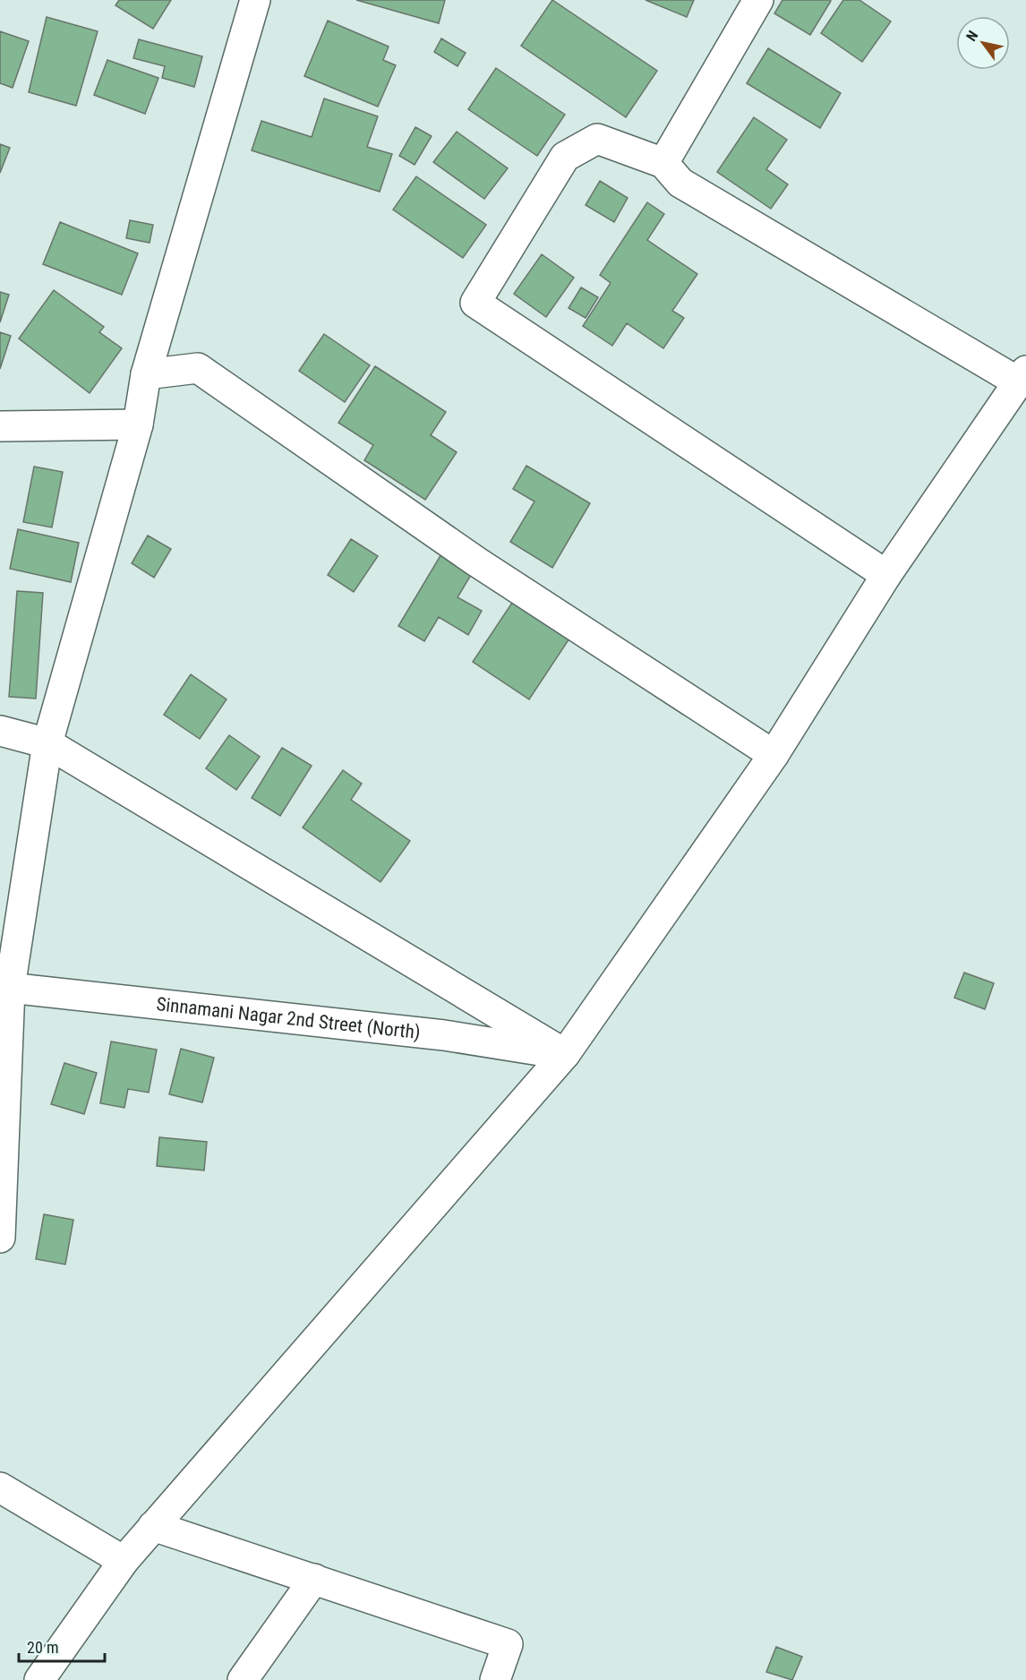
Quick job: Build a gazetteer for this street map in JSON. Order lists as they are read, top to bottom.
{
  "streets": {
    "street": ["Sinnamani Nagar 2nd Street (North)"]
  },
  "scale_bar": "20 m",
  "north": "top left"
}
